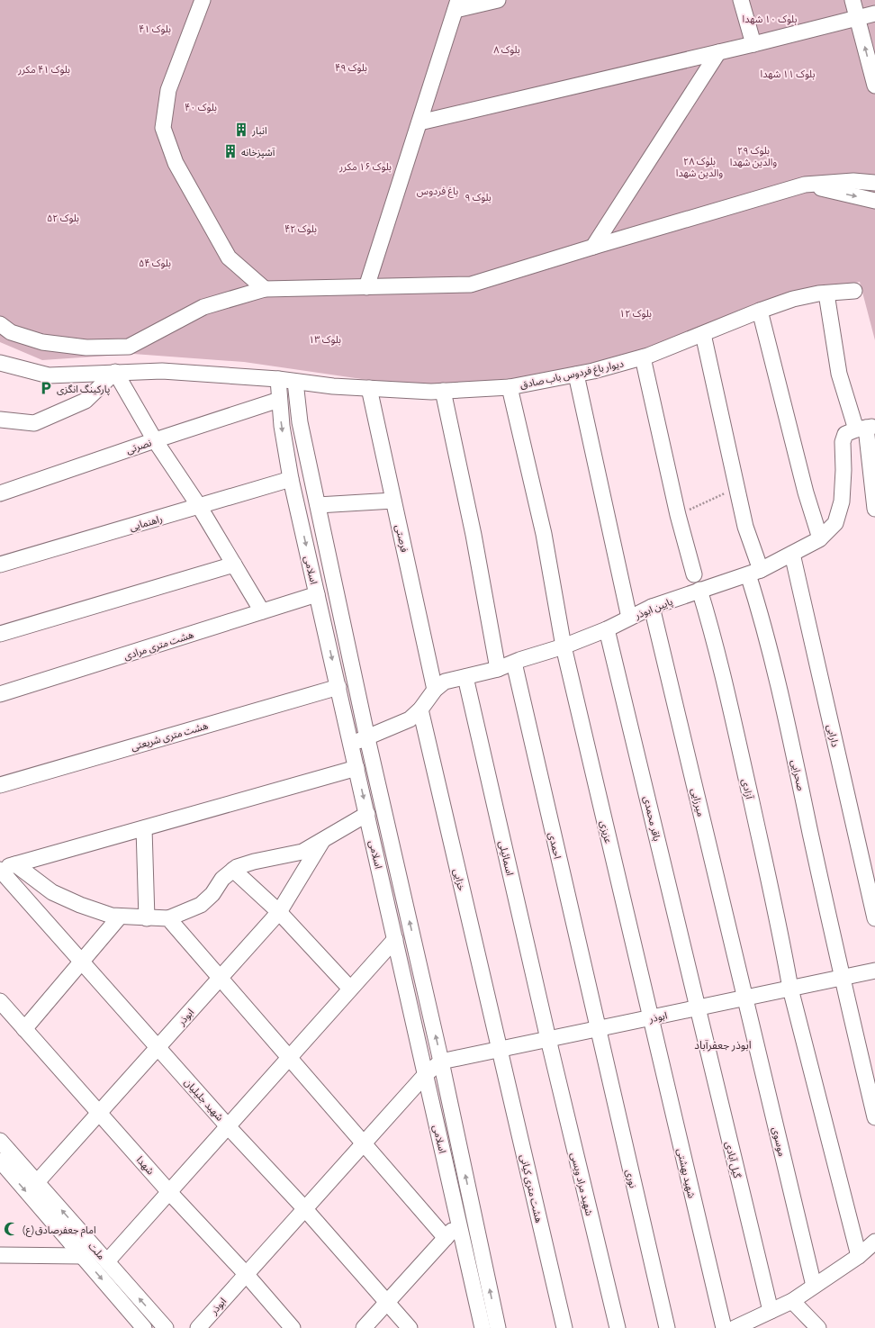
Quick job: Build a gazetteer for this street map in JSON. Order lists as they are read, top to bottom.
{
  "streets": {
    "street": [
      "دیوار باغ فردوس باب صادق",
      "نصرتی",
      "راهنمایی",
      "فرصتی",
      "اسلامی",
      "پایین ابوذر",
      "هشت متری مرادی",
      "هشت متری شریعتی",
      "دارابی",
      "صحرایی",
      "آزادی",
      "میرزایی",
      "باقر محمدی",
      "عزیزی",
      "احمدی",
      "اسمائیلی",
      "خزایی",
      "ابوذر",
      "شهید جلیلیان",
      "موسوی",
      "گیل آبادی",
      "شهدا",
      "شهید بهشتی",
      "نوری",
      "شهید مراد ویسی",
      "هشت متری کیانی",
      "ملت"
    ]
  },
  "crossings": [
    ["دیوار باغ فردوس باب صادق", "فرصتی"],
    ["دیوار باغ فردوس باب صادق", "اسلامی"],
    ["دیوار باغ فردوس باب صادق", "صحرایی"],
    ["دیوار باغ فردوس باب صادق", "عزیزی"],
    ["نصرتی", "اسلامی"],
    ["راهنمایی", "اسلامی"],
    ["فرصتی", "پایین ابوذر"],
    ["اسلامی", "پایین ابوذر"],
    ["اسلامی", "هشت متری مرادی"],
    ["اسلامی", "هشت متری شریعتی"],
    ["اسلامی", "ابوذر"],
    ["پایین ابوذر", "دارابی"],
    ["پایین ابوذر", "صحرایی"],
    ["پایین ابوذر", "آزادی"],
    ["پایین ابوذر", "میرزایی"],
    ["پایین ابوذر", "باقر محمدی"],
    ["پایین ابوذر", "عزیزی"],
    ["پایین ابوذر", "احمدی"],
    ["پایین ابوذر", "اسمائیلی"],
    ["پایین ابوذر", "خزایی"],
    ["صحرایی", "ابوذر"],
    ["آزادی", "ابوذر"],
    ["میرزایی", "ابوذر"],
    ["میرزایی", "موسوی"],
    ["باقر محمدی", "ابوذر"],
    ["باقر محمدی", "گیل آبادی"],
    ["عزیزی", "ابوذر"],
    ["عزیزی", "شهید بهشتی"],
    ["احمدی", "ابوذر"],
    ["احمدی", "نوری"],
    ["اسمائیلی", "ابوذر"],
    ["اسمائیلی", "شهید مراد ویسی"],
    ["خزایی", "ابوذر"],
    ["خزایی", "هشت متری کیانی"],
    ["ابوذر", "شهید جلیلیان"],
    ["ابوذر", "موسوی"],
    ["ابوذر", "گیل آبادی"],
    ["ابوذر", "شهدا"],
    ["ابوذر", "شهید بهشتی"],
    ["ابوذر", "نوری"],
    ["ابوذر", "شهید مراد ویسی"],
    ["ابوذر", "هشت متری کیانی"],
    ["ابوذر", "ملت"]
  ],
  "districts": ["ابوذر جعفرآباد"],
  "parks": [
    "بلوک ۱۰ شهدا",
    "بلوک ۴۱",
    "بلوک ۸",
    "بلوک ۴۹",
    "بلوک ۴۱ مکرر",
    "بلوک ۱۱ شهدا",
    "بلوک ۴۰",
    "بلوک ۲۹ والدین شهدا",
    "بلوک ۲۸ والدین شهدا",
    "بلوک ۱۶ مکرر",
    "باغ فردوس",
    "بلوک ۹",
    "بلوک ۵۲",
    "بلوک ۴۲",
    "بلوک ۵۴",
    "بلوک ۱۲",
    "بلوک ۱۳"
  ],
  "places": {
    "building": ["انبار", "آشپزخانه"],
    "parking": ["پارکینگ انگزی"],
    "mosque": ["امام جعفرصادق(ع)"]
  }
}
